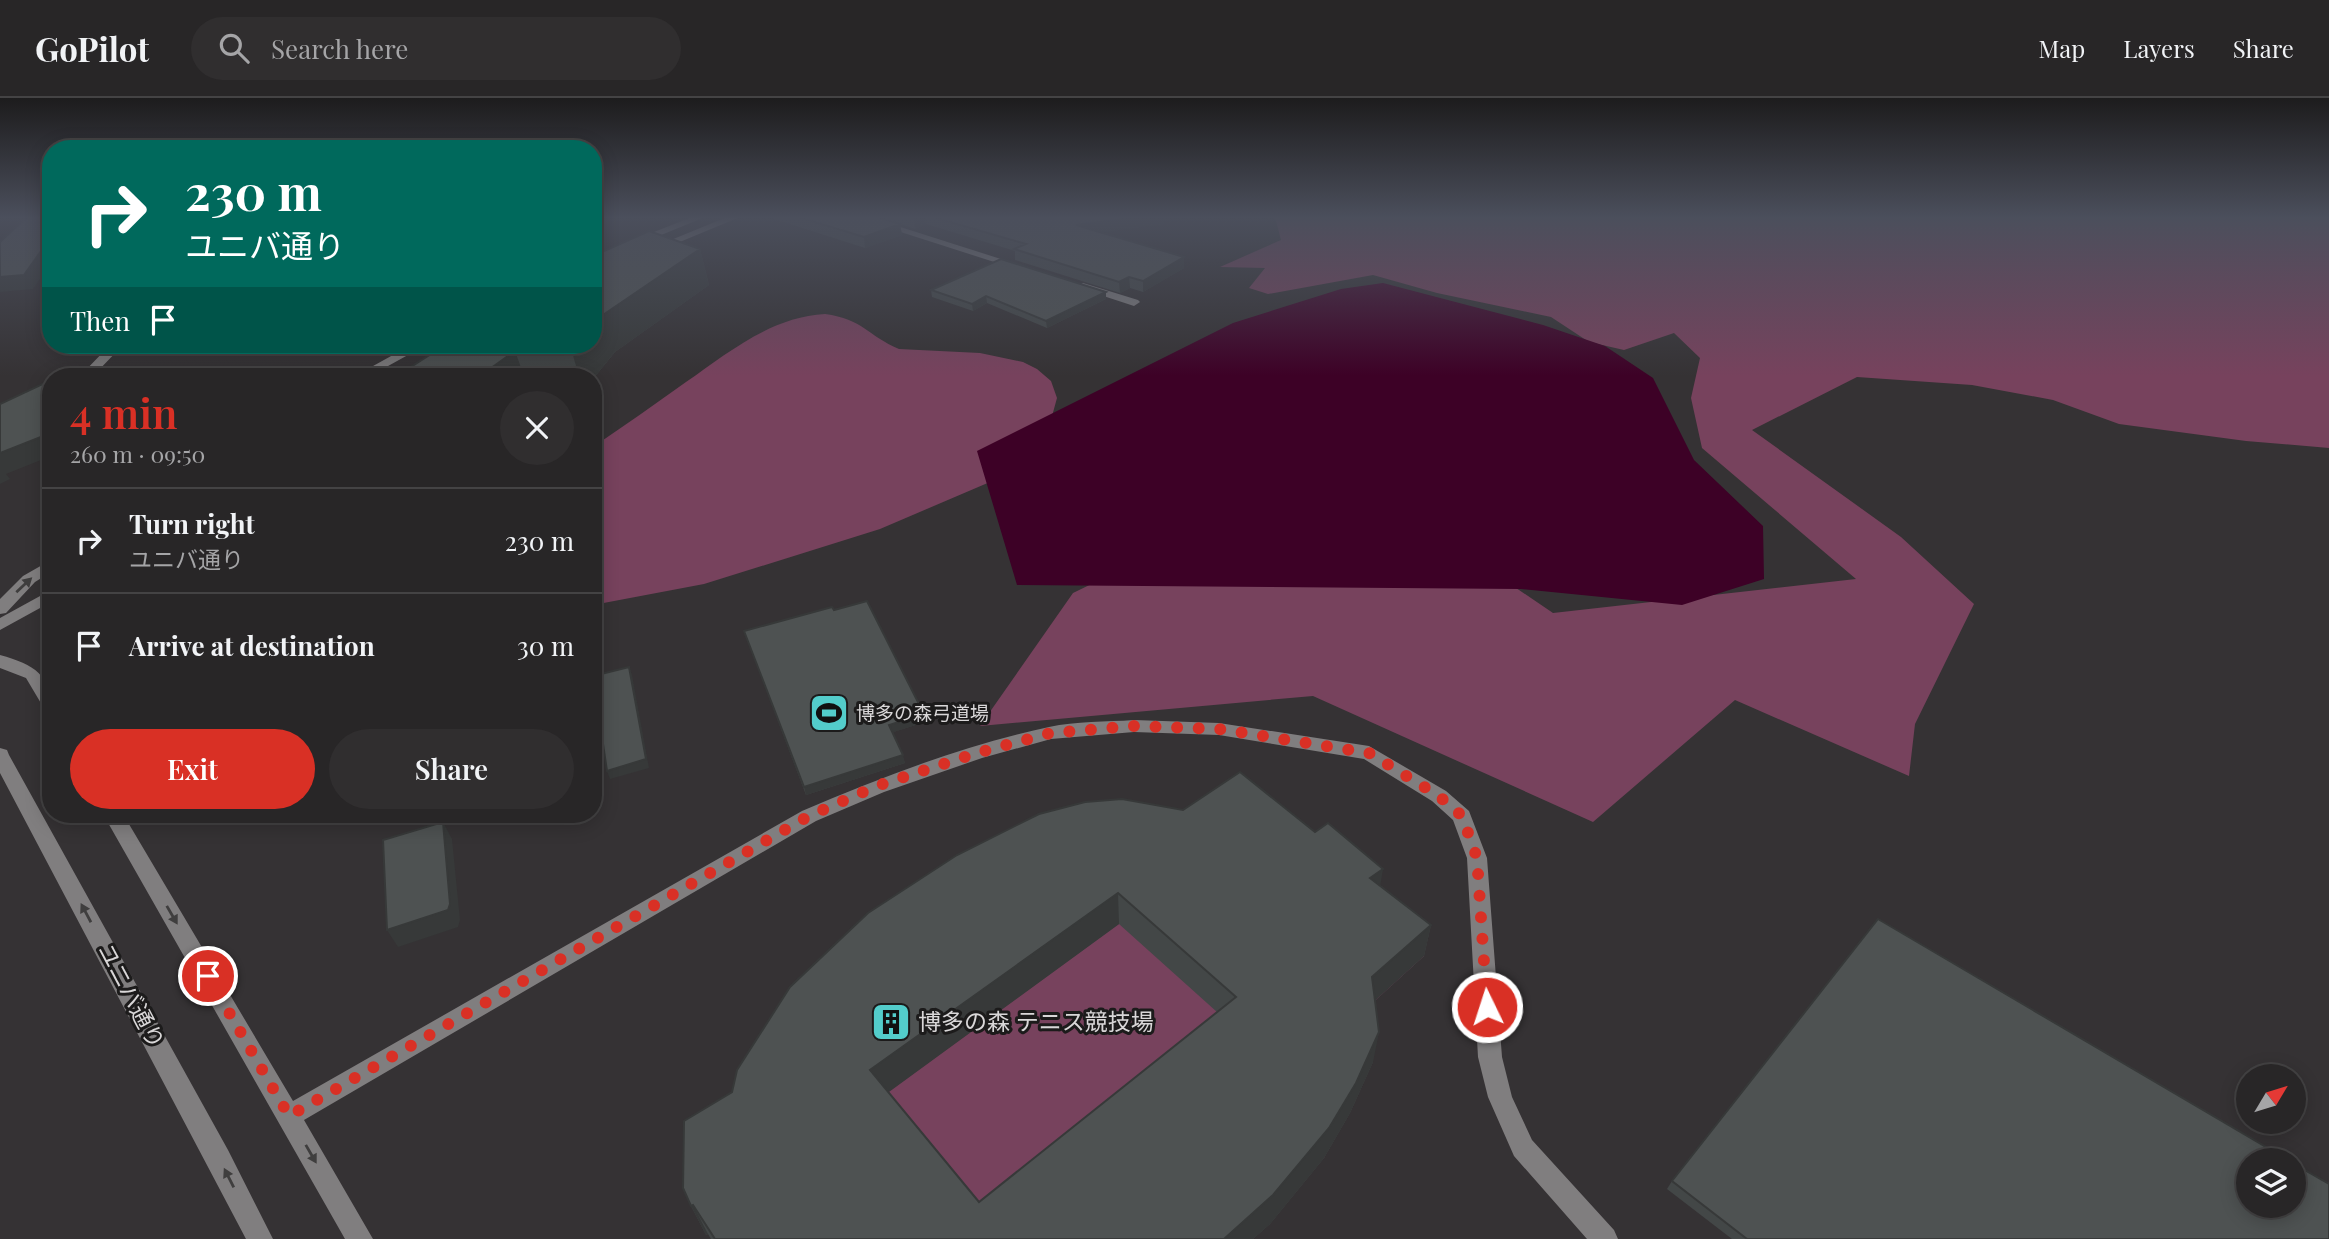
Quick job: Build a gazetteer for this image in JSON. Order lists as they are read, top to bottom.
{
  "streets": {
    "street": ["ユニバ通り"]
  },
  "places": {
    "sports": ["博多の森弓道場"],
    "building": ["博多の森 テニス競技場"]
  },
  "north": "top right",
  "page": {
    "header": "GoPilot",
    "search": "Search here",
    "nav": ["Map", "Layers", "Share"],
    "turn": ["230 m", "ユニバ通り"],
    "then": "Then",
    "heading": ["4 min", "260 m · 09:50"],
    "list": [
      {
        "name": "Turn right",
        "note": "ユニバ通り",
        "value": "230 m"
      },
      {
        "name": "Arrive at destination",
        "value": "30 m"
      }
    ],
    "buttons": ["Exit", "Share"]
  }
}
